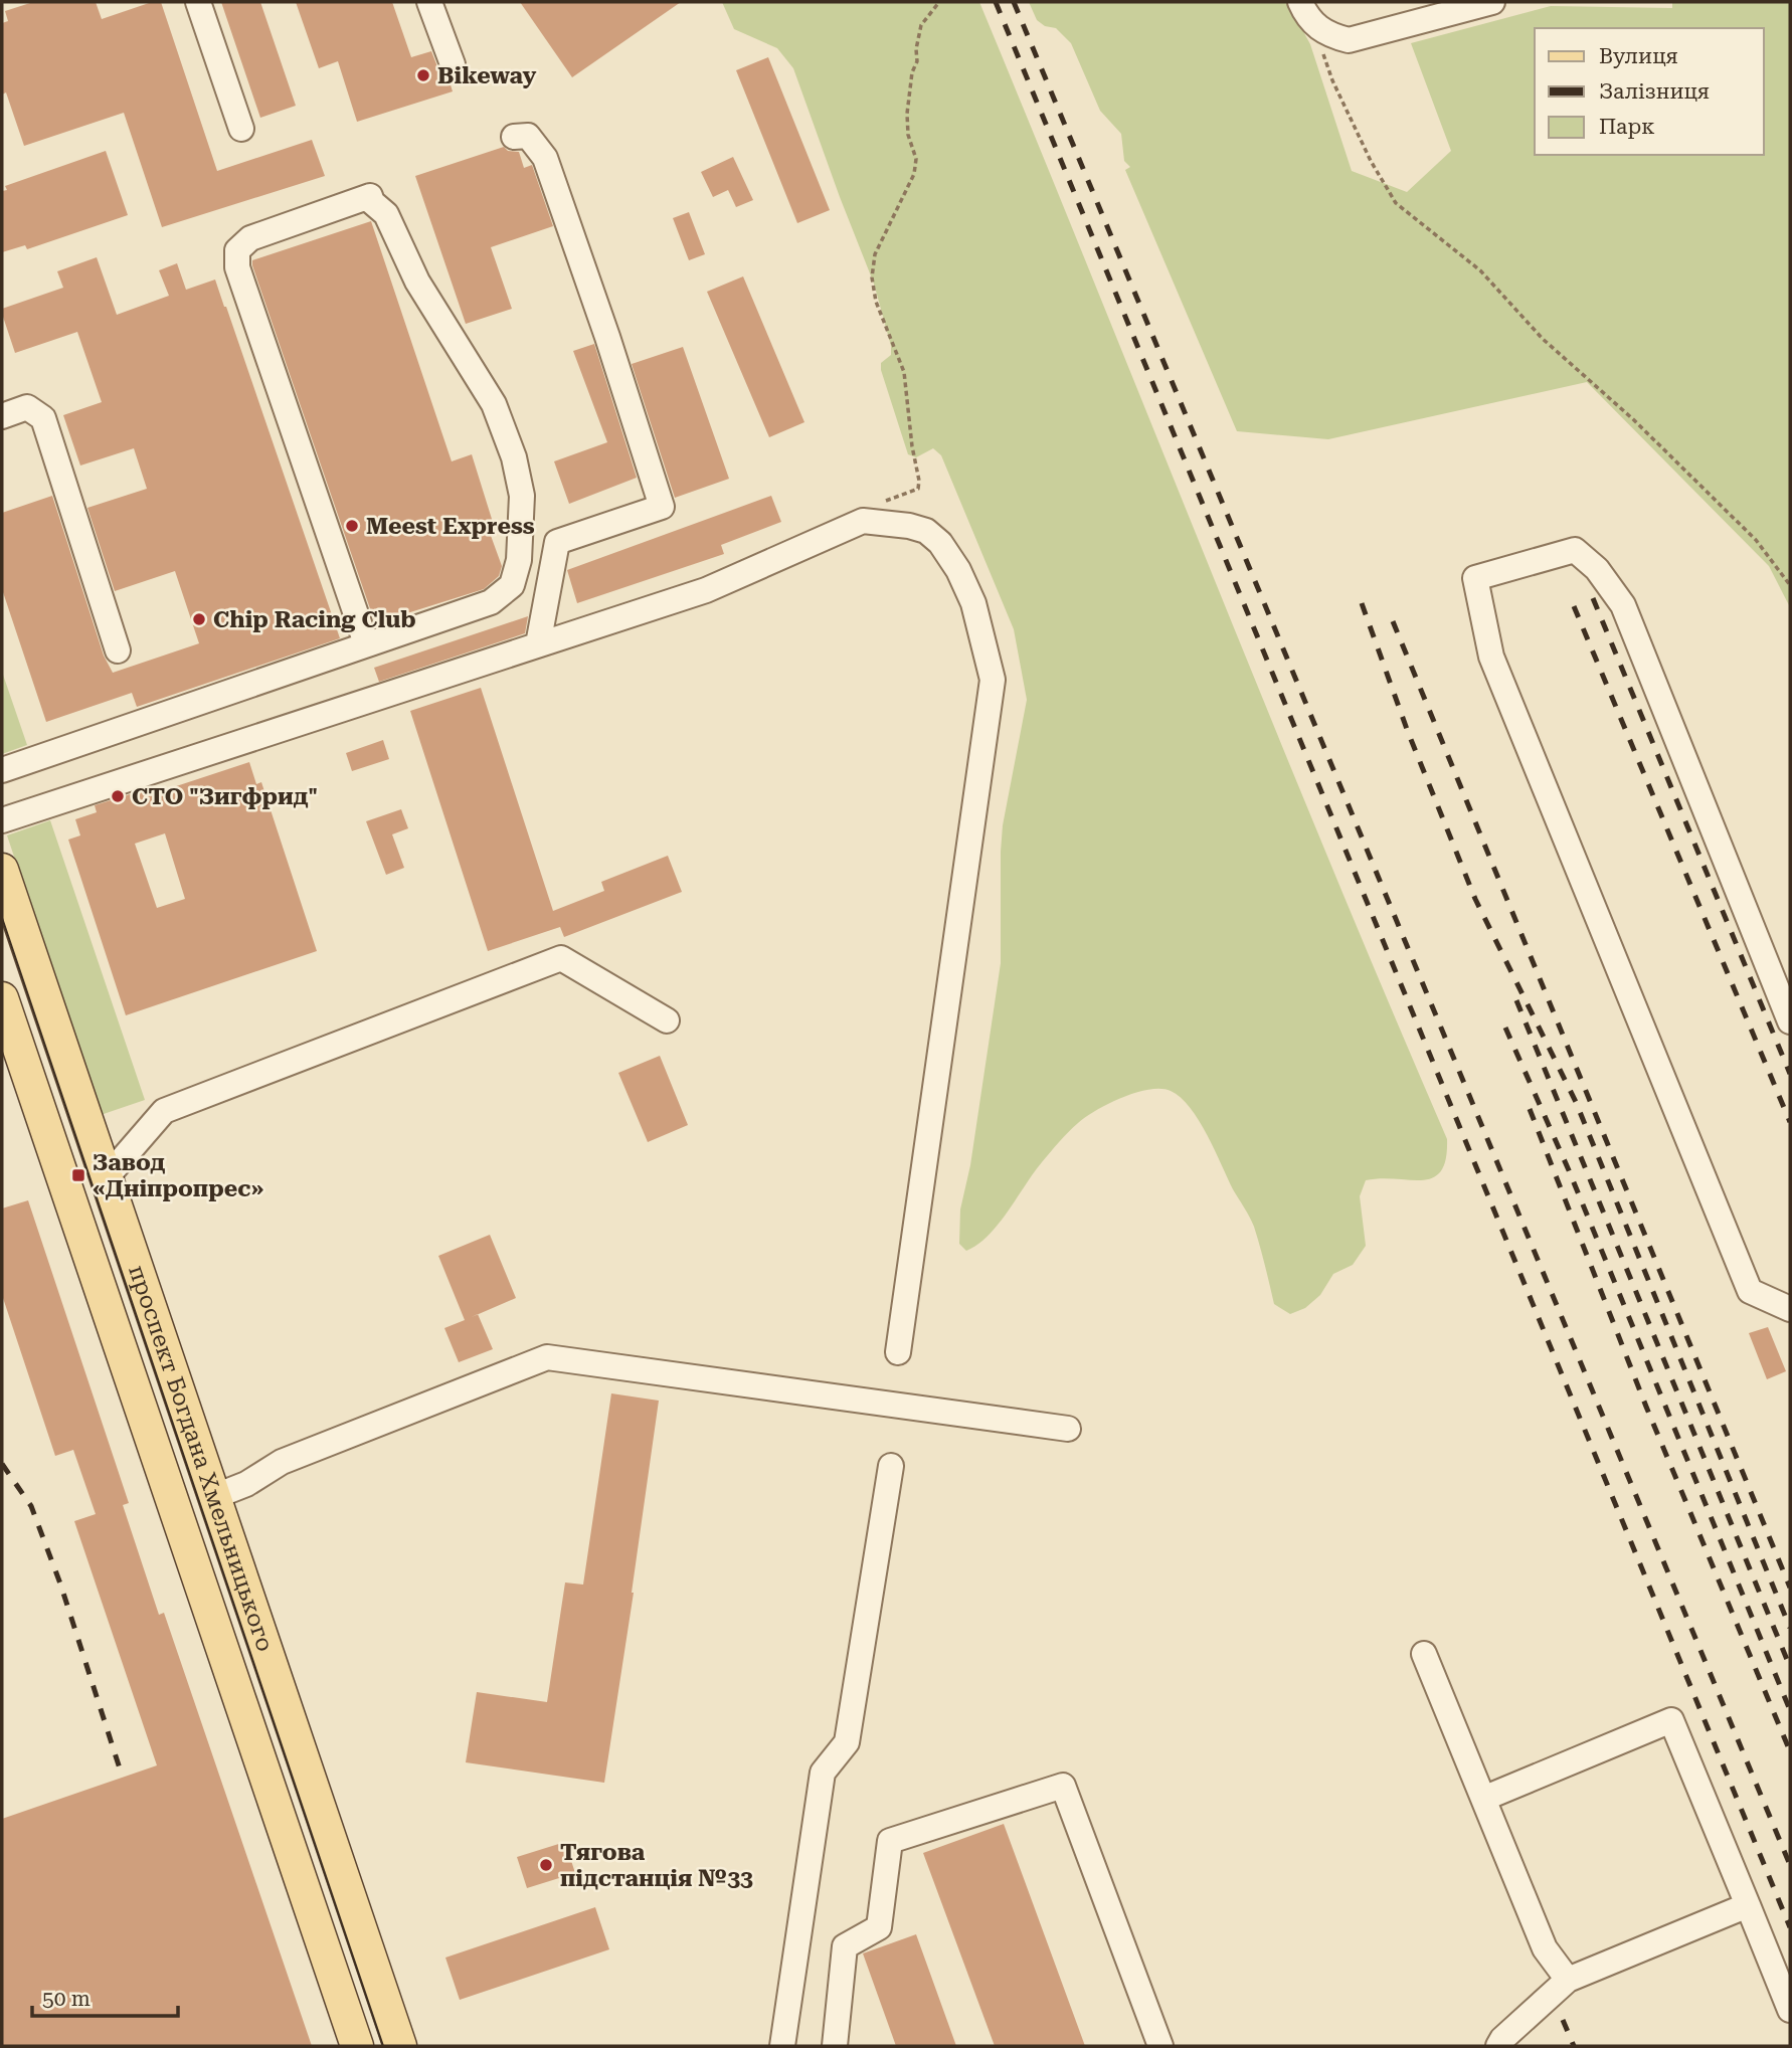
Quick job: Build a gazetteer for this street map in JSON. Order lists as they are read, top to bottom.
{
  "streets": {
    "main road": ["проспект Богдана Хмельницького"]
  },
  "places": {
    "other": [
      "Bikeway",
      "Meest Express",
      "Chip Racing Club",
      "СТО \"Зигфрид\"",
      "Тягова пiдстанцiя №33"
    ],
    "transit": ["Завод «Дніпропрес»"]
  },
  "legend": ["Вулиця", "Залізниця", "Парк"],
  "scale_bar": "50 m"
}
